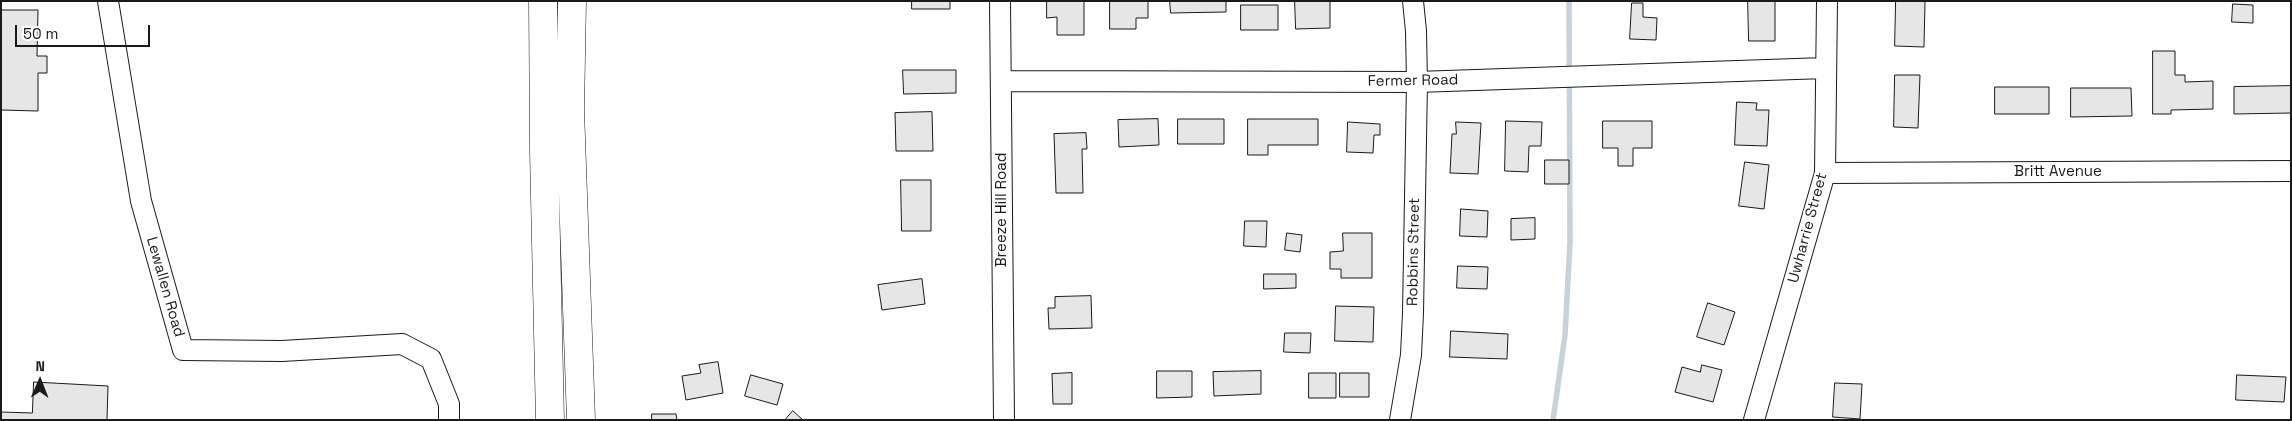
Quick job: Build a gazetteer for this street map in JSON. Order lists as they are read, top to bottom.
{
  "streets": {
    "street": [
      "Fermer Road",
      "Britt Avenue",
      "Breeze Hill Road",
      "Uwharrie Street",
      "Robbins Street",
      "Lewallen Road"
    ]
  },
  "crossings": [
    ["Fermer Road", "Breeze Hill Road"],
    ["Fermer Road", "Uwharrie Street"],
    ["Fermer Road", "Robbins Street"],
    ["Britt Avenue", "Uwharrie Street"]
  ],
  "scale_bar": "50 m",
  "north": "top"
}
